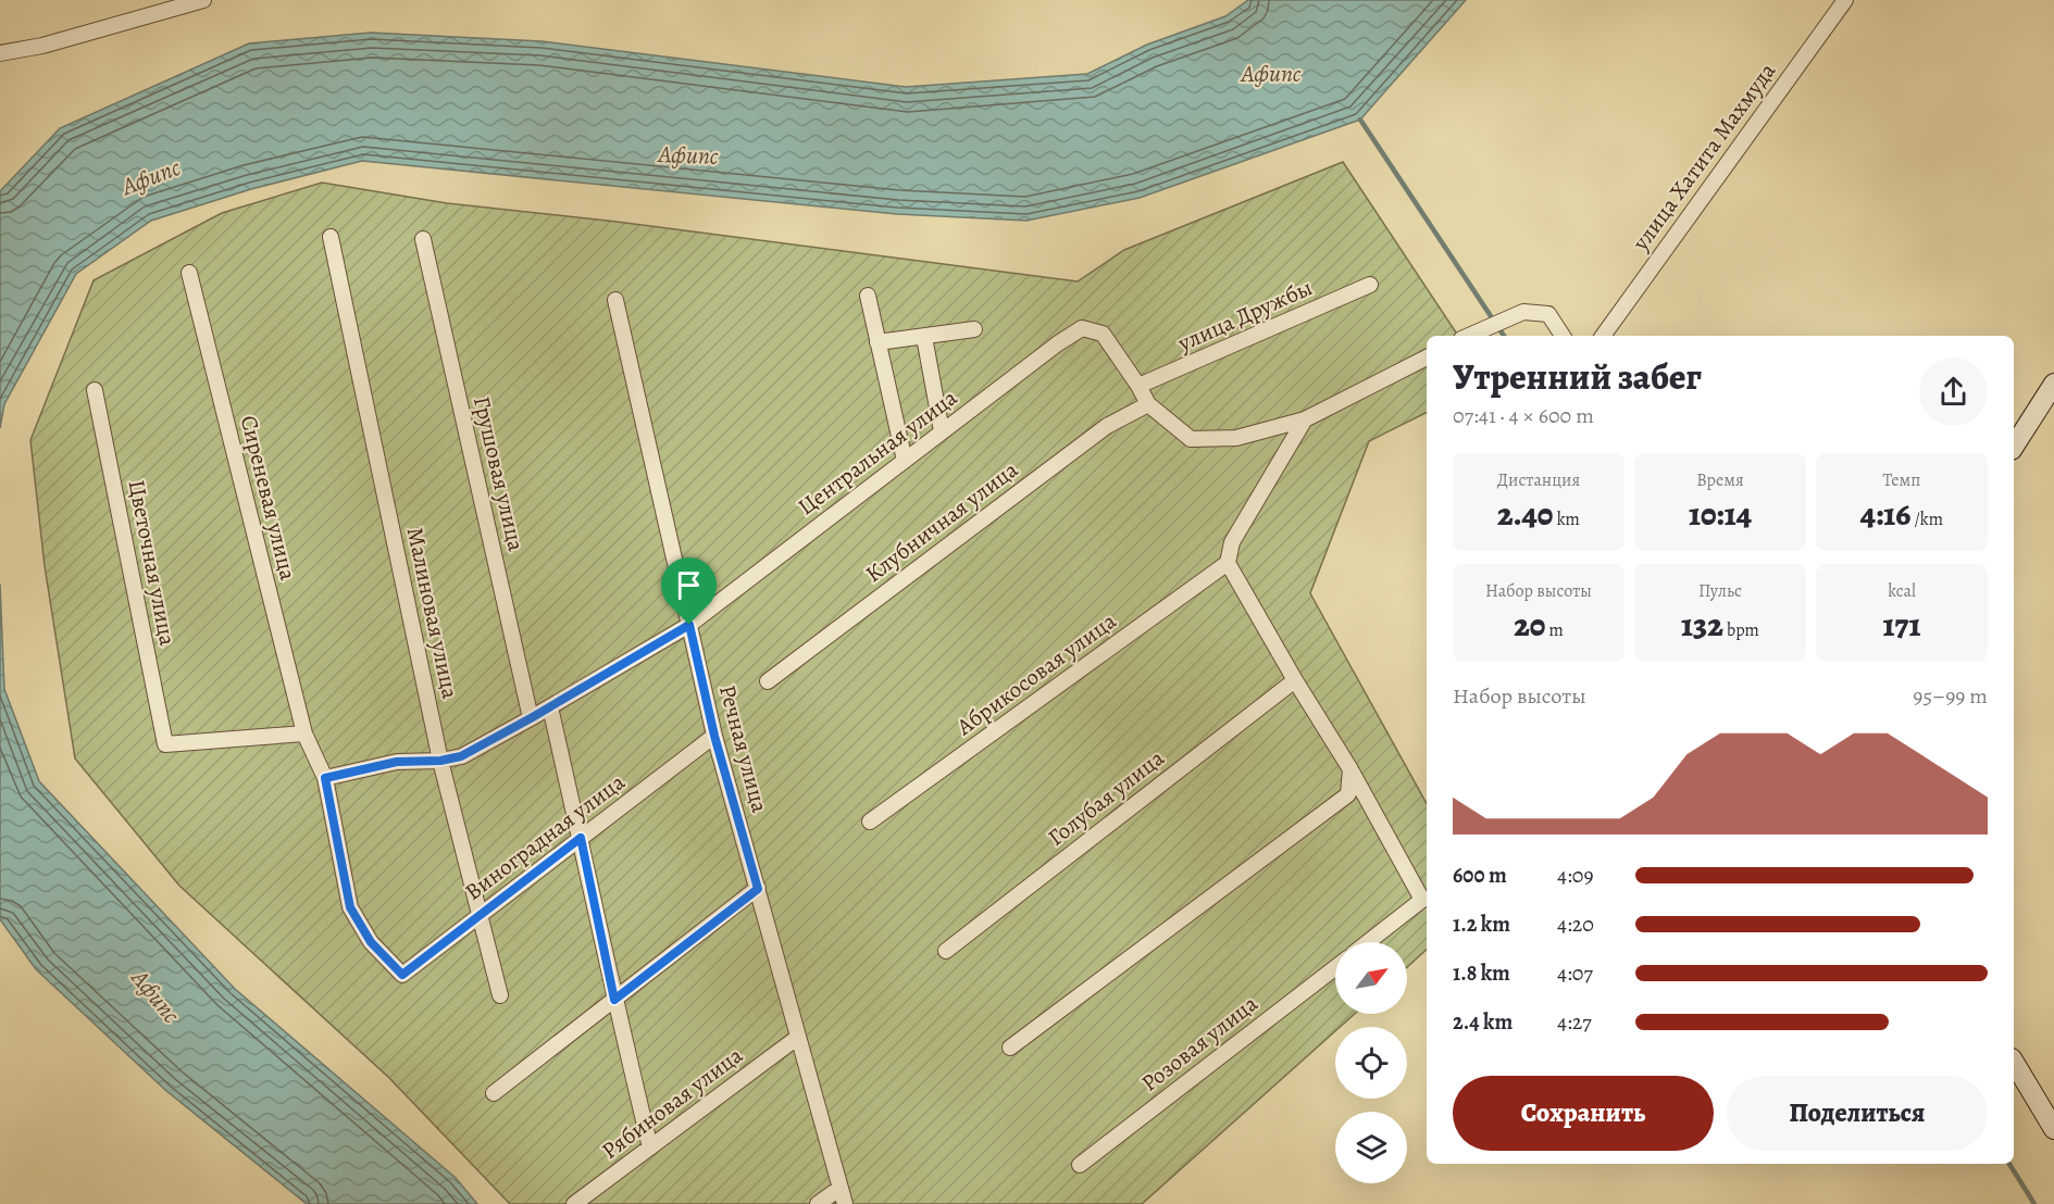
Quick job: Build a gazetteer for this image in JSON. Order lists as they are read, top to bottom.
{
  "streets": {
    "street": [
      "улица Хатита Махмуда",
      "улица Дружбы",
      "Центральная улица",
      "Грушовая улица",
      "Сиреневая улица",
      "Клубничная улица",
      "Цветочная улица",
      "Малиновая улица",
      "Абрикосовая улица",
      "Речная улица",
      "Голубая улица",
      "Виноградная улица",
      "Розовая улица",
      "Рябиновая улица"
    ]
  },
  "crossings": [
    ["улица Дружбы", "Центральная улица"],
    ["Центральная улица", "Грушовая улица"],
    ["Центральная улица", "Клубничная улица"],
    ["Центральная улица", "Малиновая улица"],
    ["Центральная улица", "Речная улица"],
    ["Центральная улица", "Виноградная улица"],
    ["Сиреневая улица", "Цветочная улица"],
    ["Малиновая улица", "Виноградная улица"],
    ["Речная улица", "Виноградная улица"],
    ["Речная улица", "Рябиновая улица"]
  ],
  "water": ["Афипс"],
  "north": "top right",
  "page": {
    "heading": ["Утренний забег", "07:41 · 4 × 600 m"],
    "stats": [
      ["Дистанция", "2.40 km"],
      ["Время", "10:14"],
      ["Темп", "4:16 /km"],
      ["Набор высоты", "20 m"],
      ["Пульс", "132 bpm"],
      ["kcal", "171"]
    ],
    "chart": ["Набор высоты", "95–99 m"],
    "list": [
      {
        "name": "600 m",
        "note": "4:09"
      },
      {
        "name": "1.2 km",
        "note": "4:20"
      },
      {
        "name": "1.8 km",
        "note": "4:07"
      },
      {
        "name": "2.4 km",
        "note": "4:27"
      }
    ],
    "buttons": ["Сохранить", "Поделиться"]
  }
}
